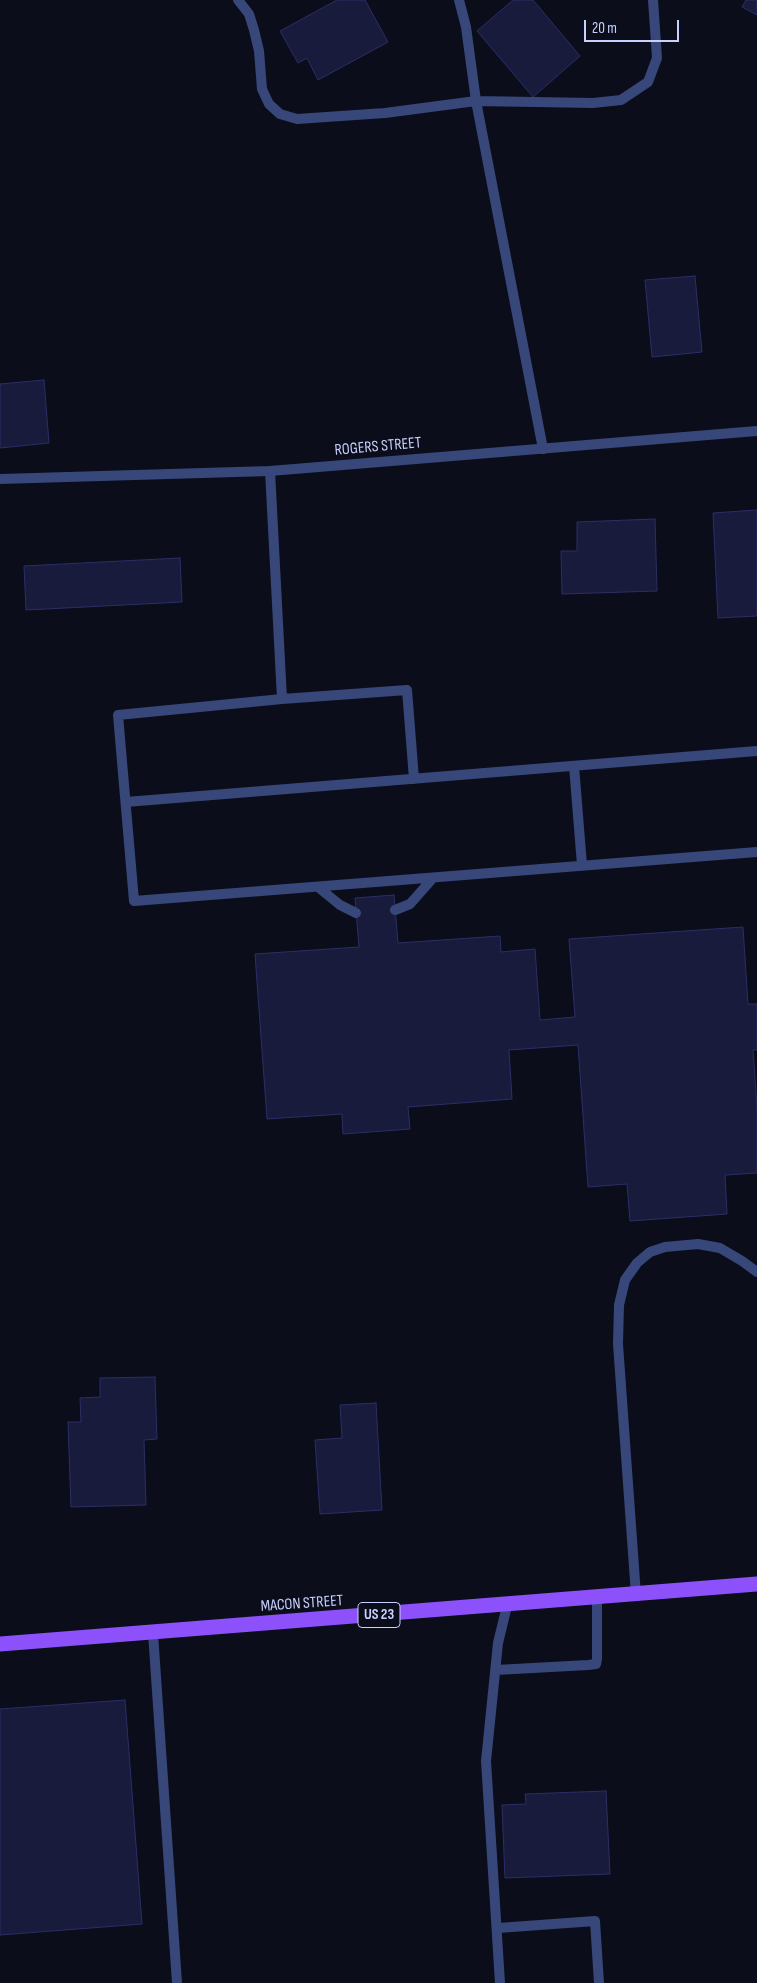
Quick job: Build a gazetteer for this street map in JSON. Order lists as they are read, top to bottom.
{
  "streets": {
    "main road": ["MACON STREET", "US 23"],
    "street": ["ROGERS STREET"]
  },
  "scale_bar": "20 m"
}
